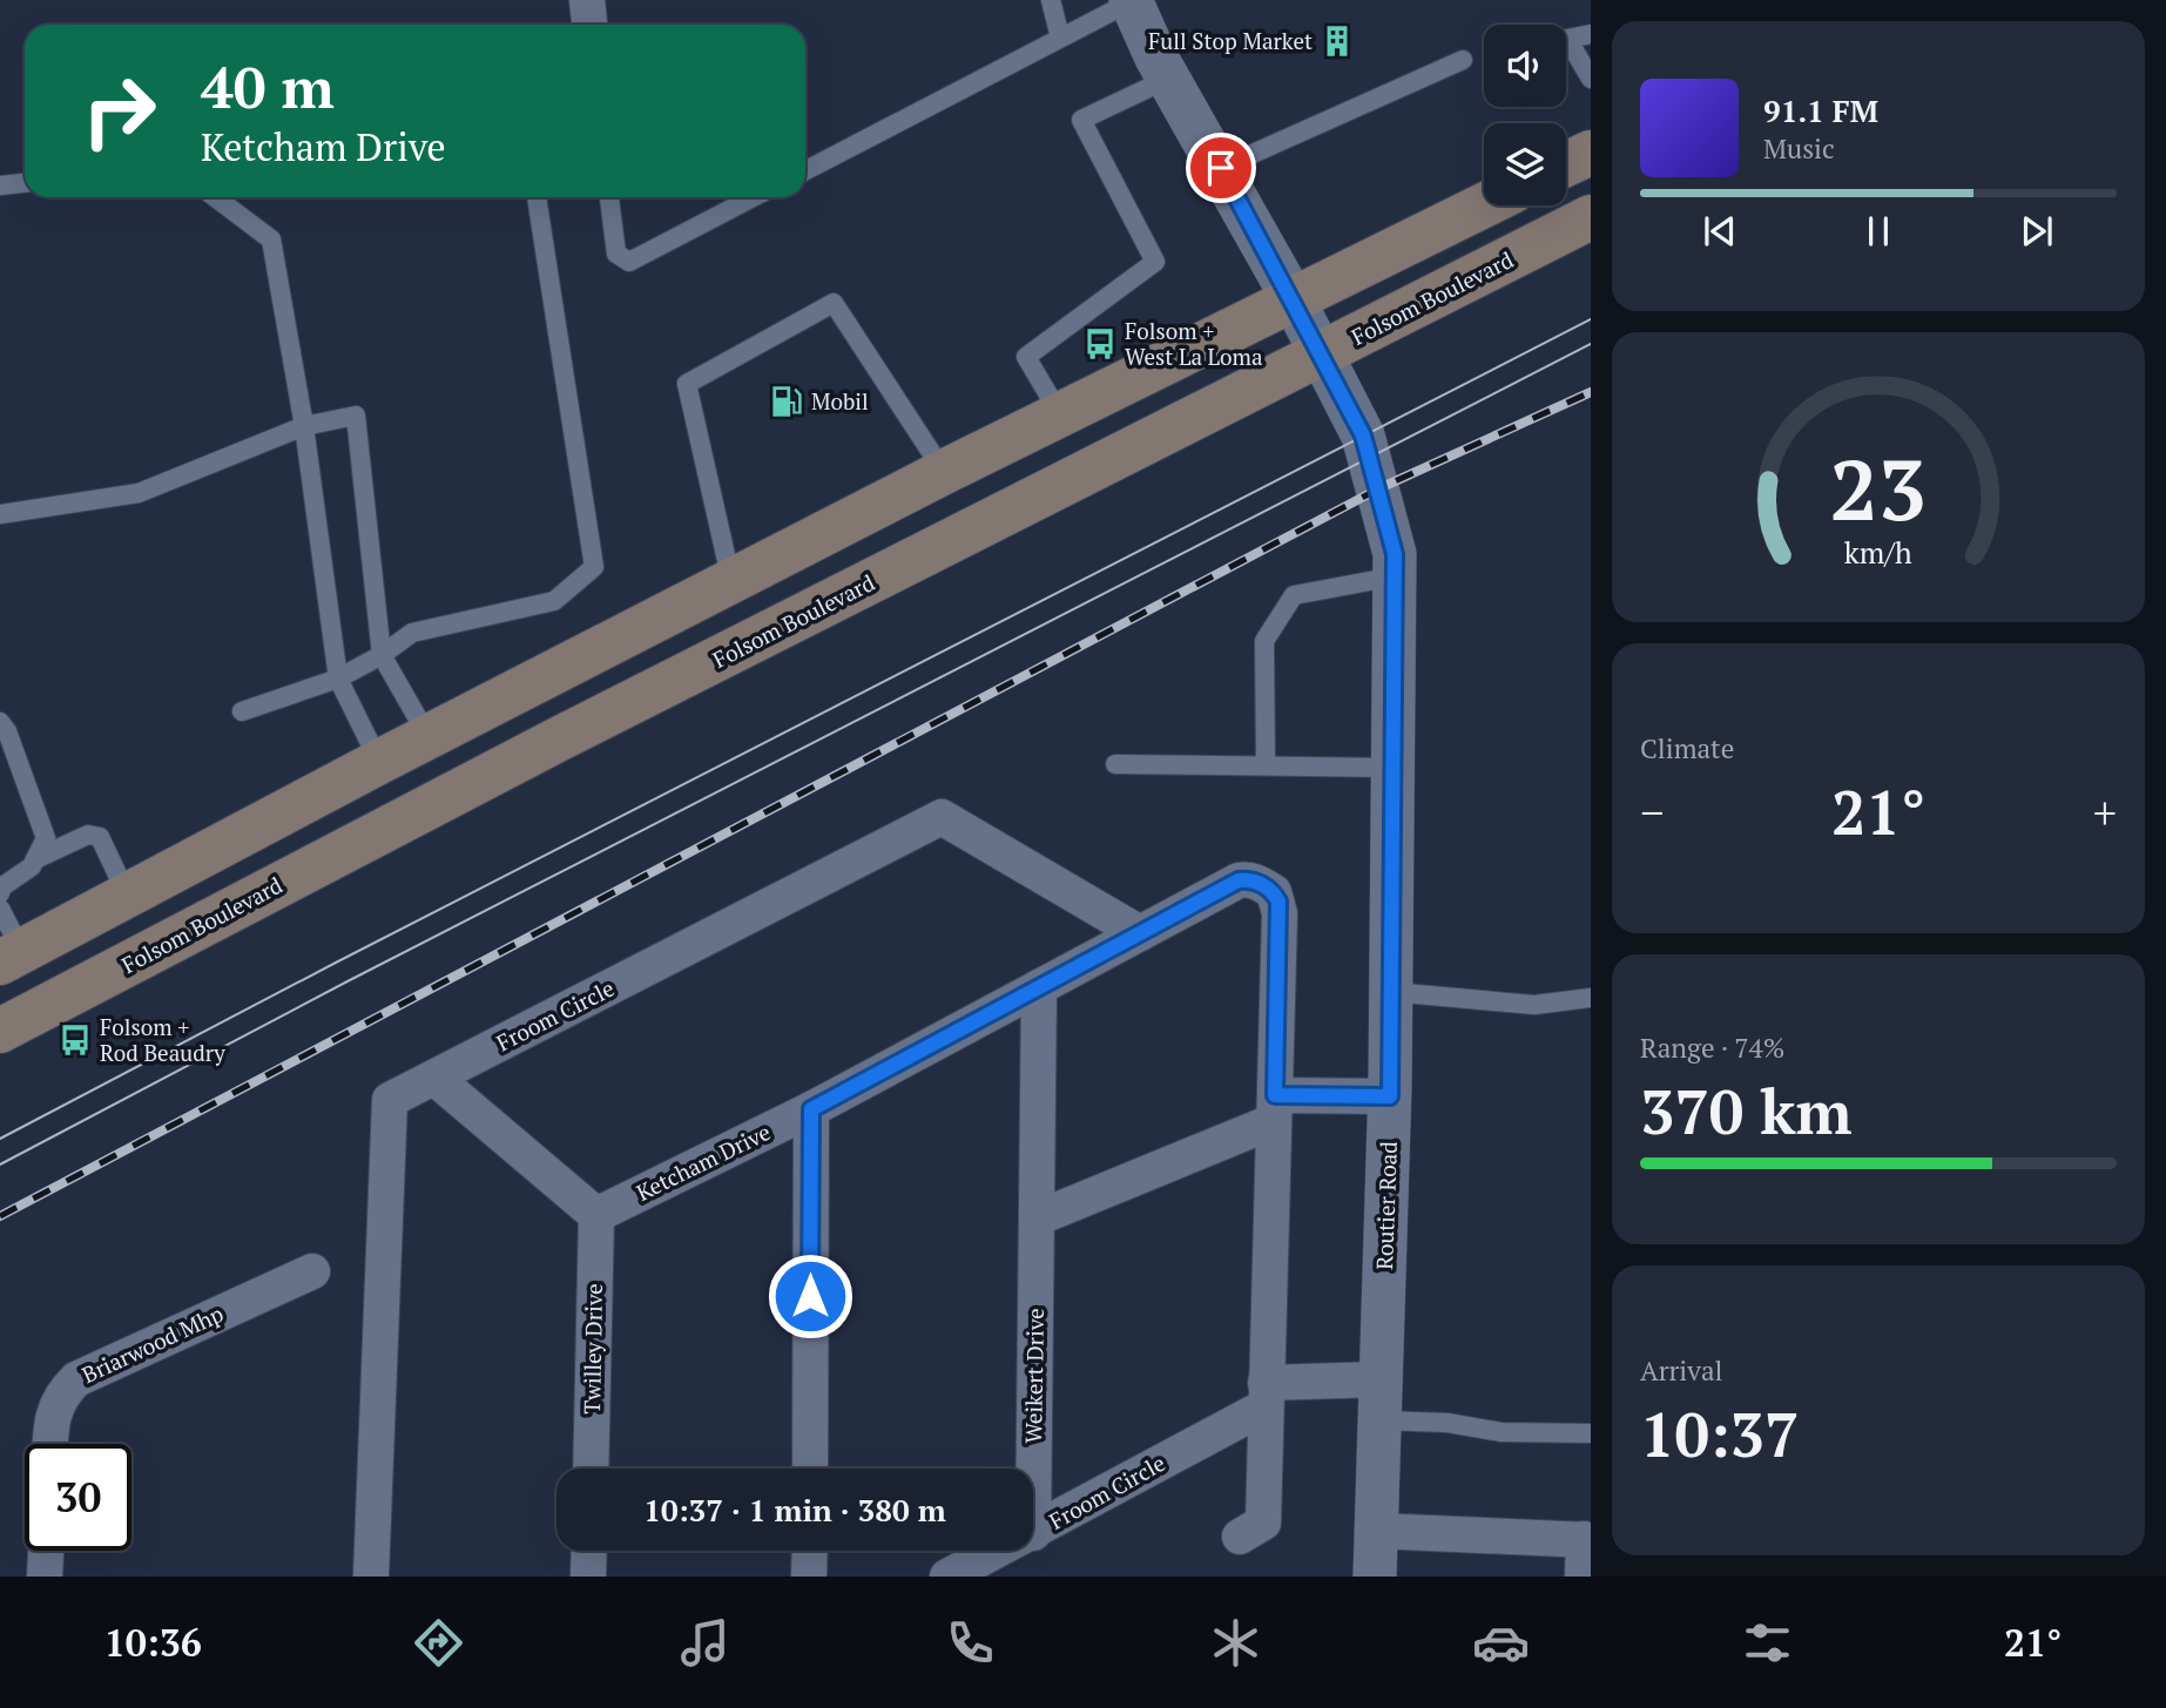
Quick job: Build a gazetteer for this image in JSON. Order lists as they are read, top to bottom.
{
  "streets": {
    "main road": ["Folsom Boulevard"],
    "street": [
      "Froom Circle",
      "Ketcham Drive",
      "Routier Road",
      "Briarwood Mhp",
      "Twilley Drive",
      "Weikert Drive"
    ]
  },
  "crossings": [
    ["Folsom Boulevard", "Routier Road"],
    ["Froom Circle", "Ketcham Drive"],
    ["Froom Circle", "Weikert Drive"],
    ["Ketcham Drive", "Twilley Drive"],
    ["Ketcham Drive", "Weikert Drive"]
  ],
  "places": {
    "building": ["Full Stop Market"],
    "bus stop": ["Folsom + West La Loma", "Folsom + Rod Beaudry"],
    "fuel station": ["Mobil"]
  },
  "page": {
    "turn": ["40 m", "Ketcham Drive"],
    "song": ["91.1 FM", "Music"],
    "tile": [
      "Climate",
      ["Range · 74%", "370 km"],
      ["Arrival", "10:37"]
    ],
    "heat": ["−", "21°", "+"],
    "limit": "30",
    "trip": "10:37 · 1 min · 380 m",
    "tabs": ["10:36", "21°"],
    "gauge": ["23", "km/h"]
  }
}
